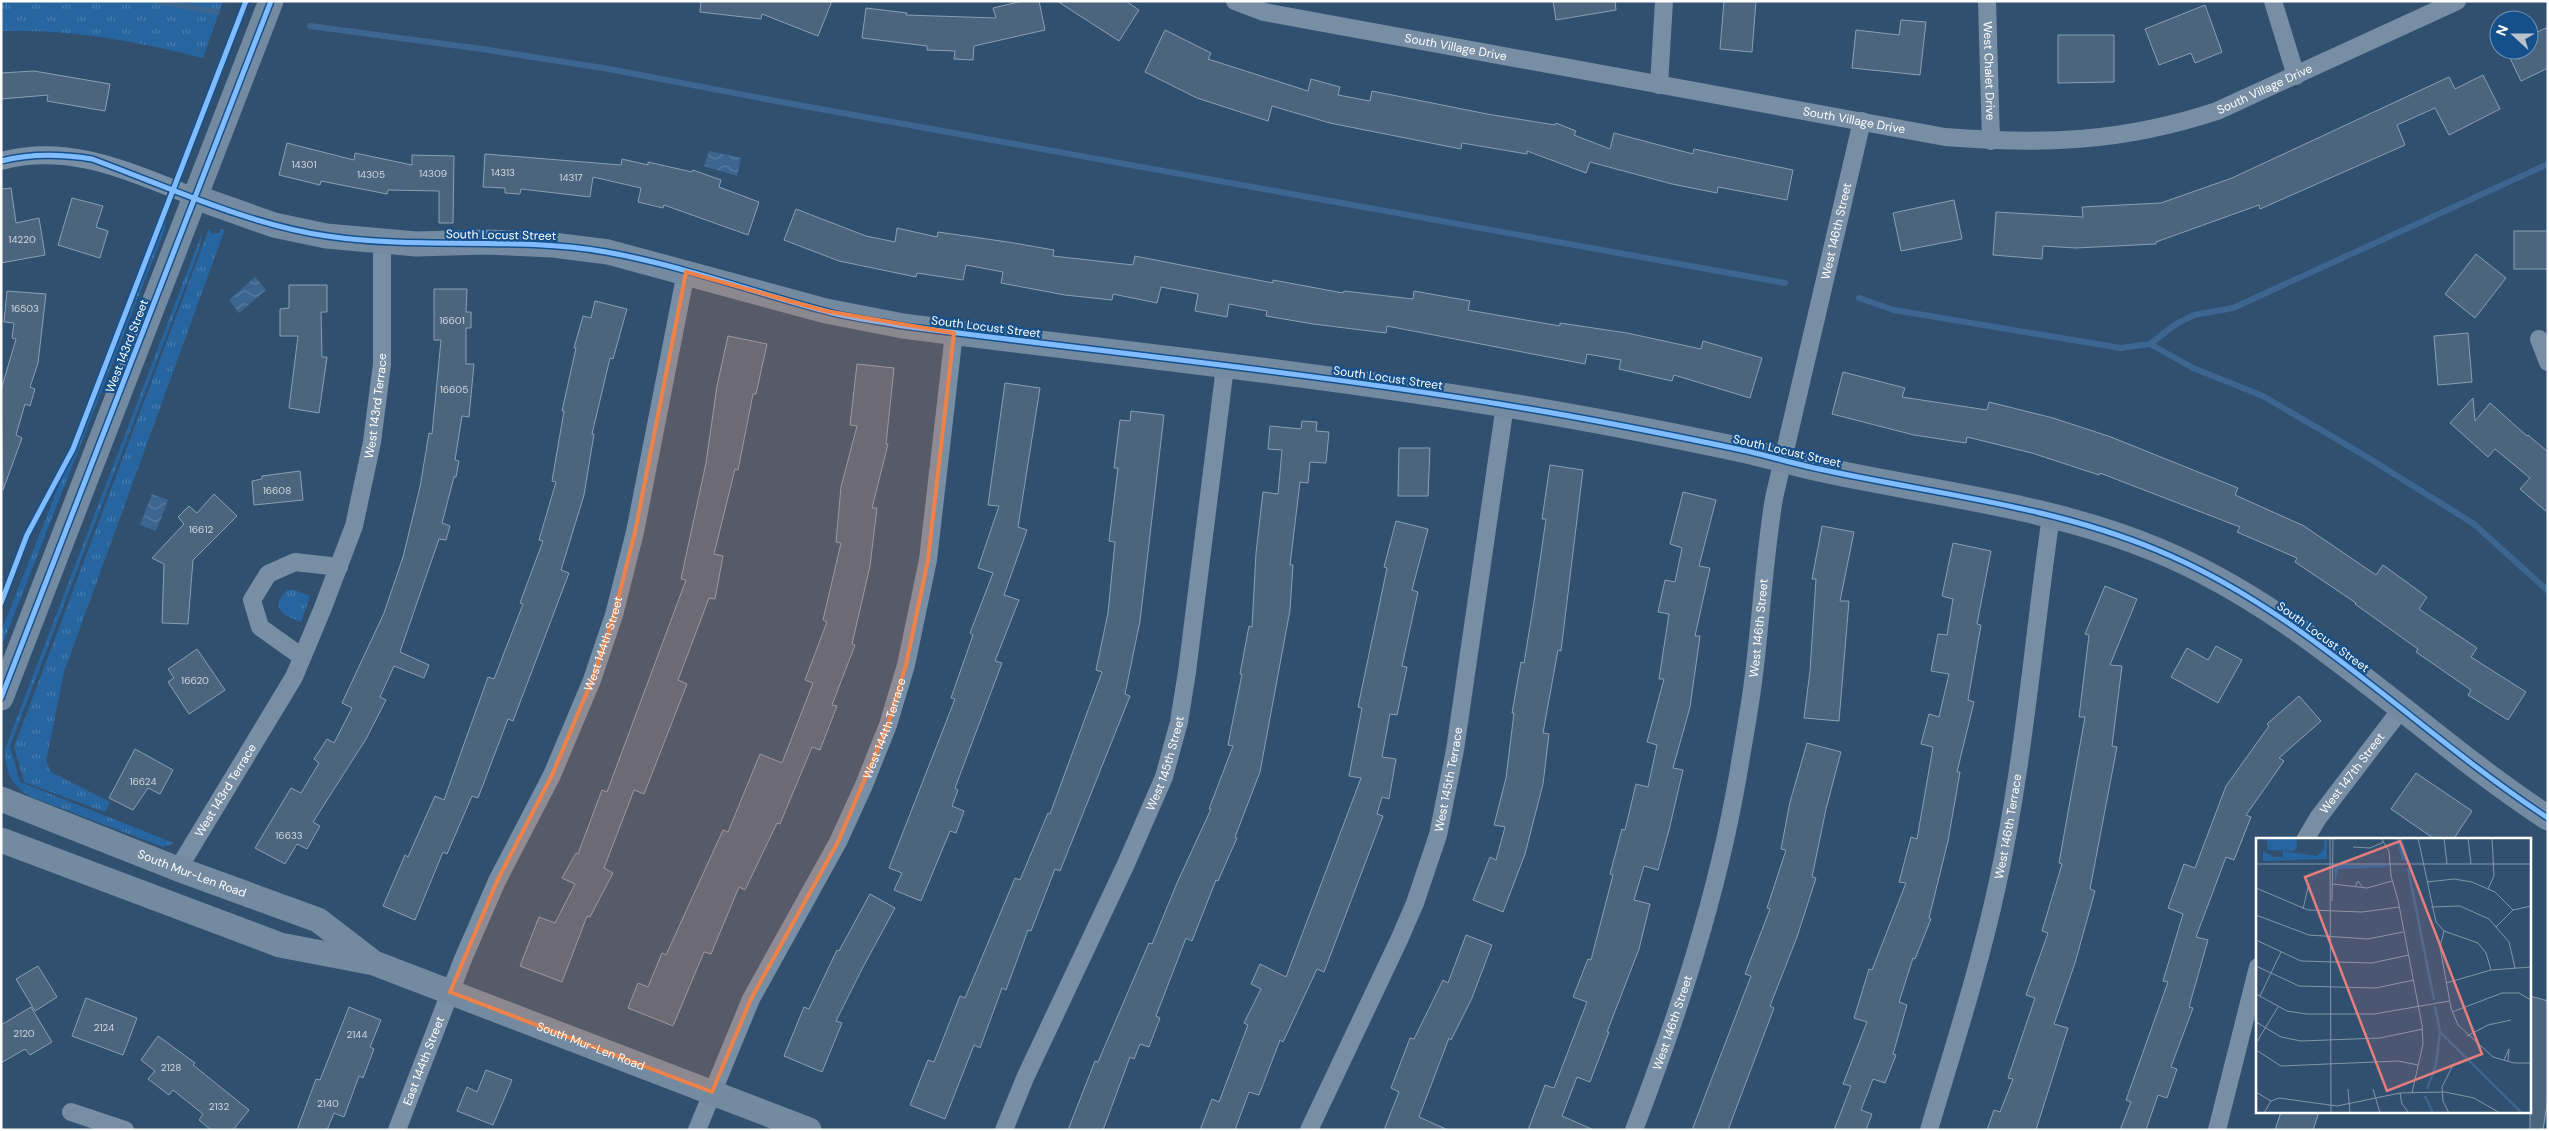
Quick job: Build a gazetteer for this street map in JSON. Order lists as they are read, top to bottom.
{
  "streets": {
    "street": [
      "South Village Drive",
      "West Chalet Drive",
      "West 146th Street",
      "South Locust Street",
      "West 143rd Street",
      "West 143rd Terrace",
      "West 144th Street",
      "West 144th Terrace",
      "West 145th Street",
      "West 147th Street",
      "West 145th Terrace",
      "West 146th Terrace",
      "South Mur-Len Road",
      "East 144th Street"
    ]
  },
  "crossings": [
    ["South Village Drive", "West Chalet Drive"],
    ["South Village Drive", "West 146th Street"],
    ["West 146th Street", "South Locust Street"],
    ["South Locust Street", "West 143rd Street"],
    ["South Locust Street", "West 143rd Terrace"],
    ["South Locust Street", "West 144th Street"],
    ["South Locust Street", "West 144th Terrace"],
    ["South Locust Street", "West 145th Street"],
    ["South Locust Street", "West 147th Street"],
    ["South Locust Street", "West 145th Terrace"],
    ["South Locust Street", "West 146th Terrace"],
    ["West 143rd Terrace", "South Mur-Len Road"],
    ["West 144th Street", "South Mur-Len Road"],
    ["West 144th Street", "East 144th Street"],
    ["West 144th Terrace", "South Mur-Len Road"],
    ["South Mur-Len Road", "East 144th Street"]
  ],
  "house_numbers": [
    "14301",
    "14313",
    "14309",
    "14305",
    "14317",
    "14220",
    "16503",
    "16601",
    "16605",
    "16608",
    "16612",
    "16620",
    "16624",
    "16633",
    "2124",
    "2120",
    "2144",
    "2128",
    "2140",
    "2132"
  ],
  "north": "left"
}
